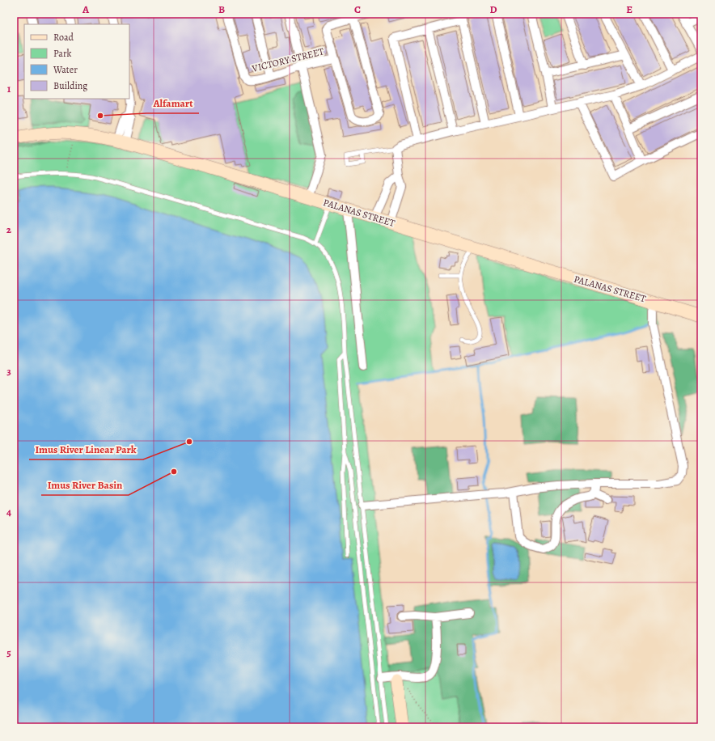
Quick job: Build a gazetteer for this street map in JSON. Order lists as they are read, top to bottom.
{
  "streets": {
    "main road": ["PALANAS STREET"],
    "street": ["VICTORY STREET"]
  },
  "places": ["Alfamart", "Imus River Linear Park", "Imus River Basin"],
  "legend": [
    "Road",
    "Park",
    "Water",
    "Building"
  ],
  "grid": {
    "columns": [
      "A",
      "B",
      "C",
      "D",
      "E"
    ],
    "rows": [
      "1",
      "2",
      "3",
      "4",
      "5"
    ]
  }
}
